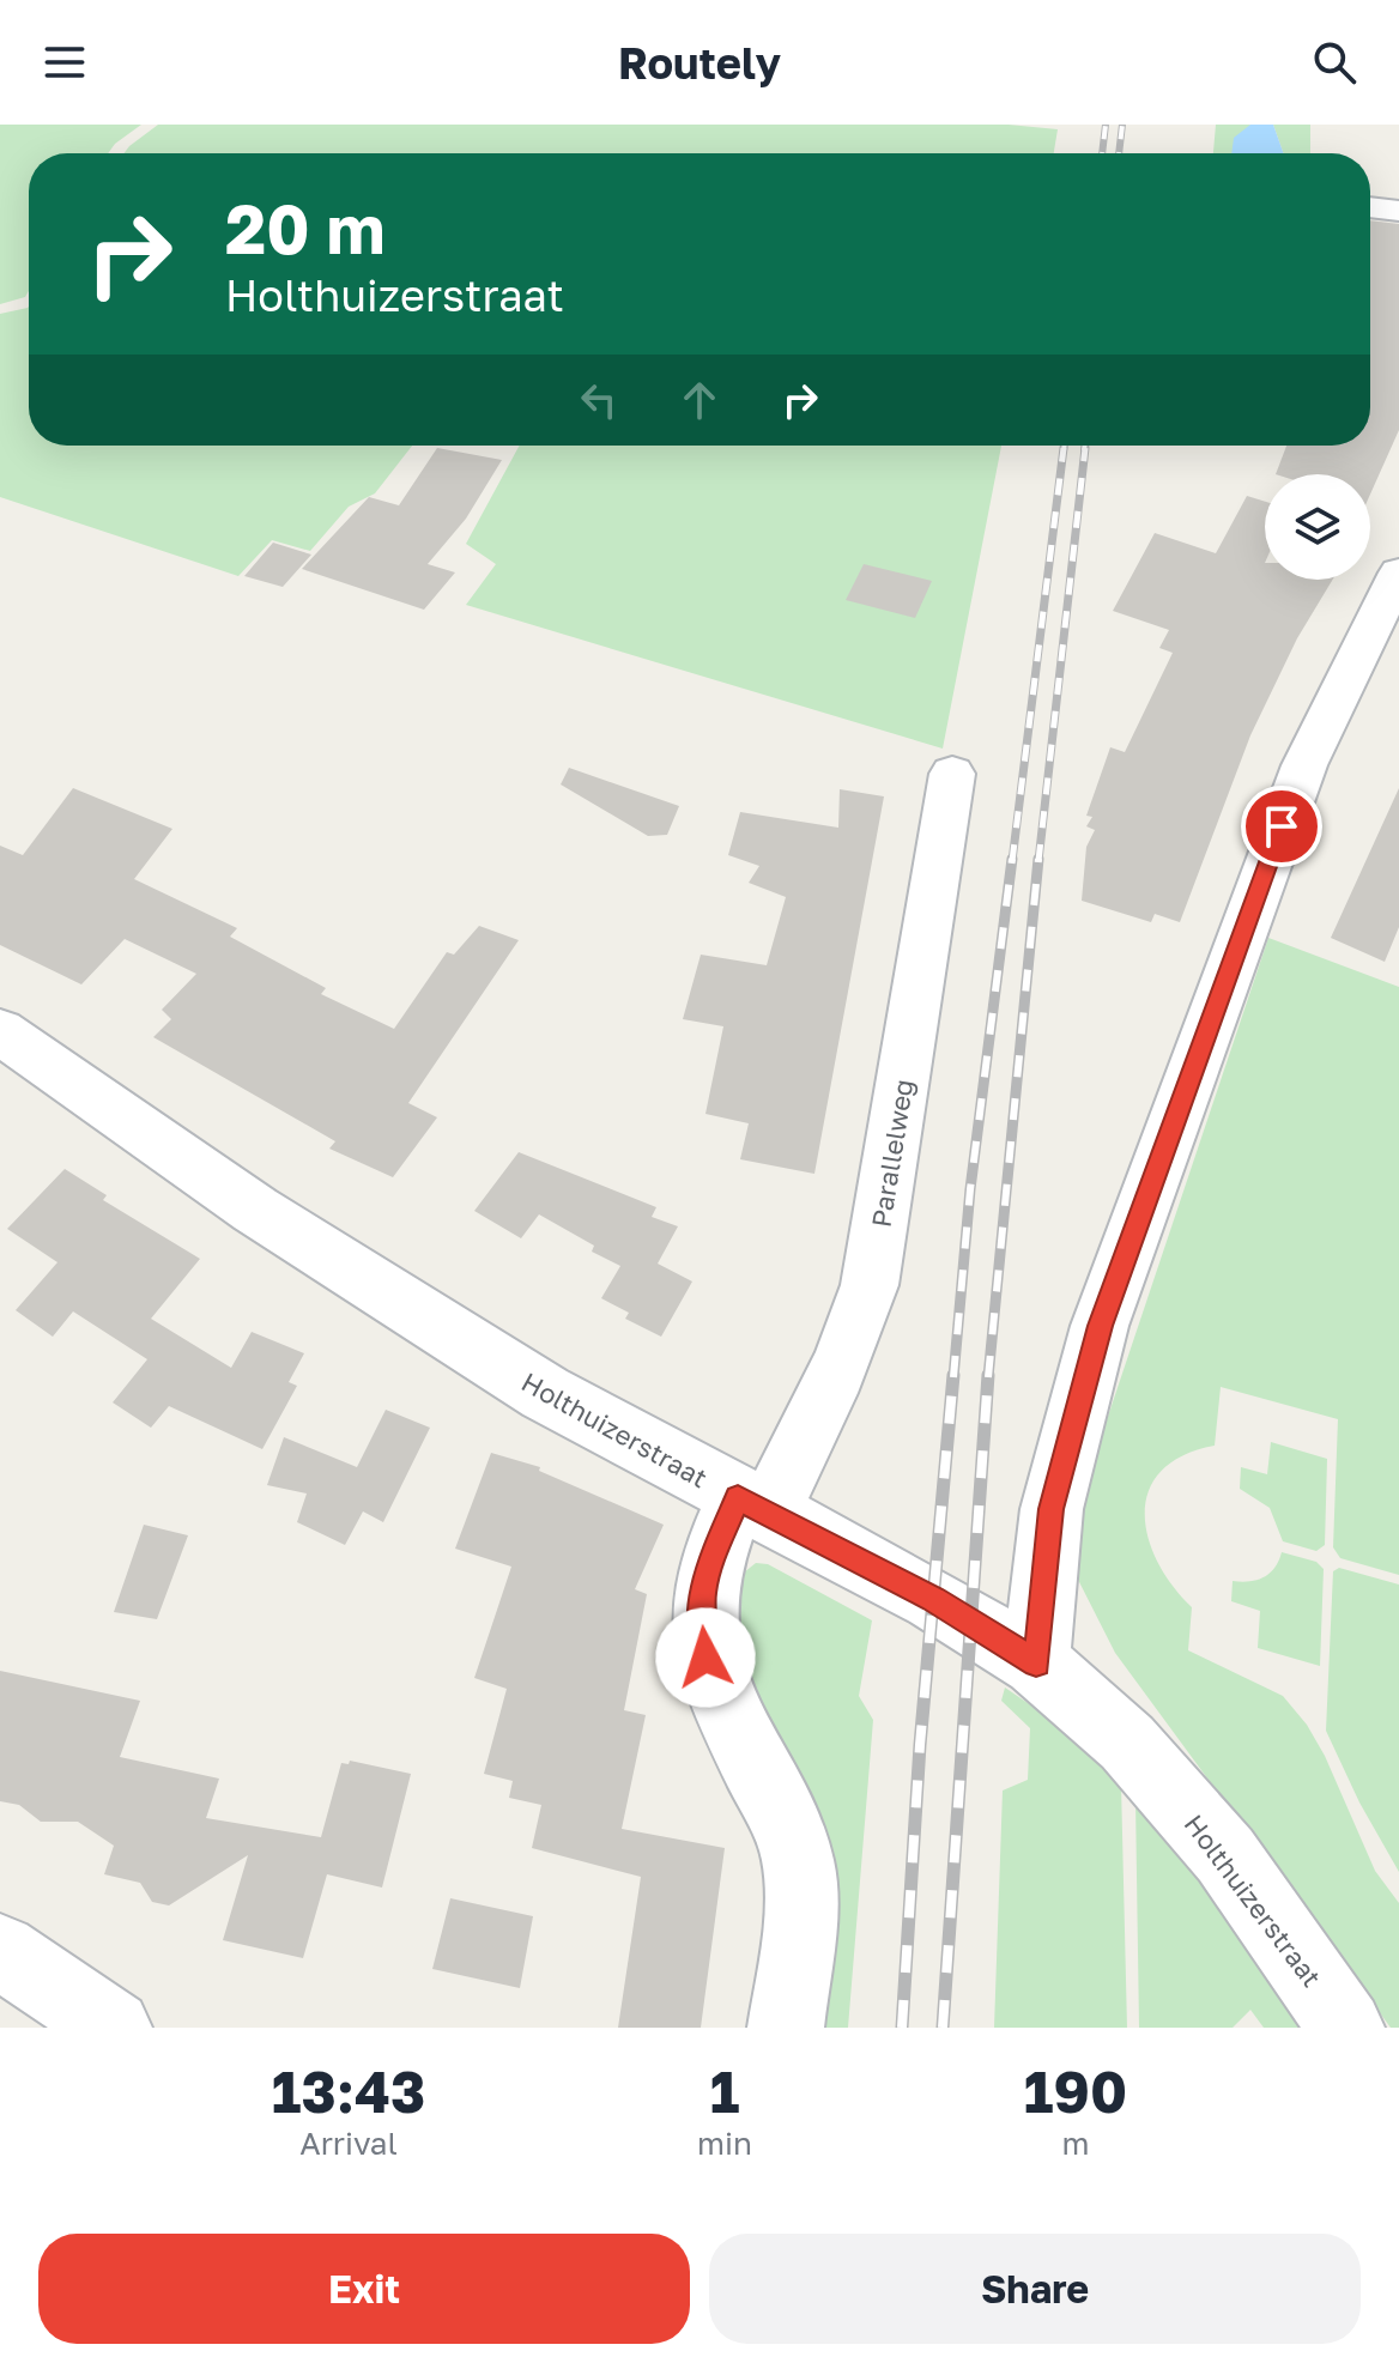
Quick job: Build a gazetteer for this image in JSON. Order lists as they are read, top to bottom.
{
  "streets": {
    "street": ["Parallelweg", "Holthuizerstraat"]
  },
  "crossings": [
    ["Parallelweg", "Holthuizerstraat"]
  ],
  "page": {
    "header": "Routely",
    "turn": ["20 m", "Holthuizerstraat"],
    "eta": [
      "13:43",
      "Arrival",
      "1",
      "min",
      "190",
      "m"
    ],
    "buttons": ["Exit", "Share"]
  }
}
